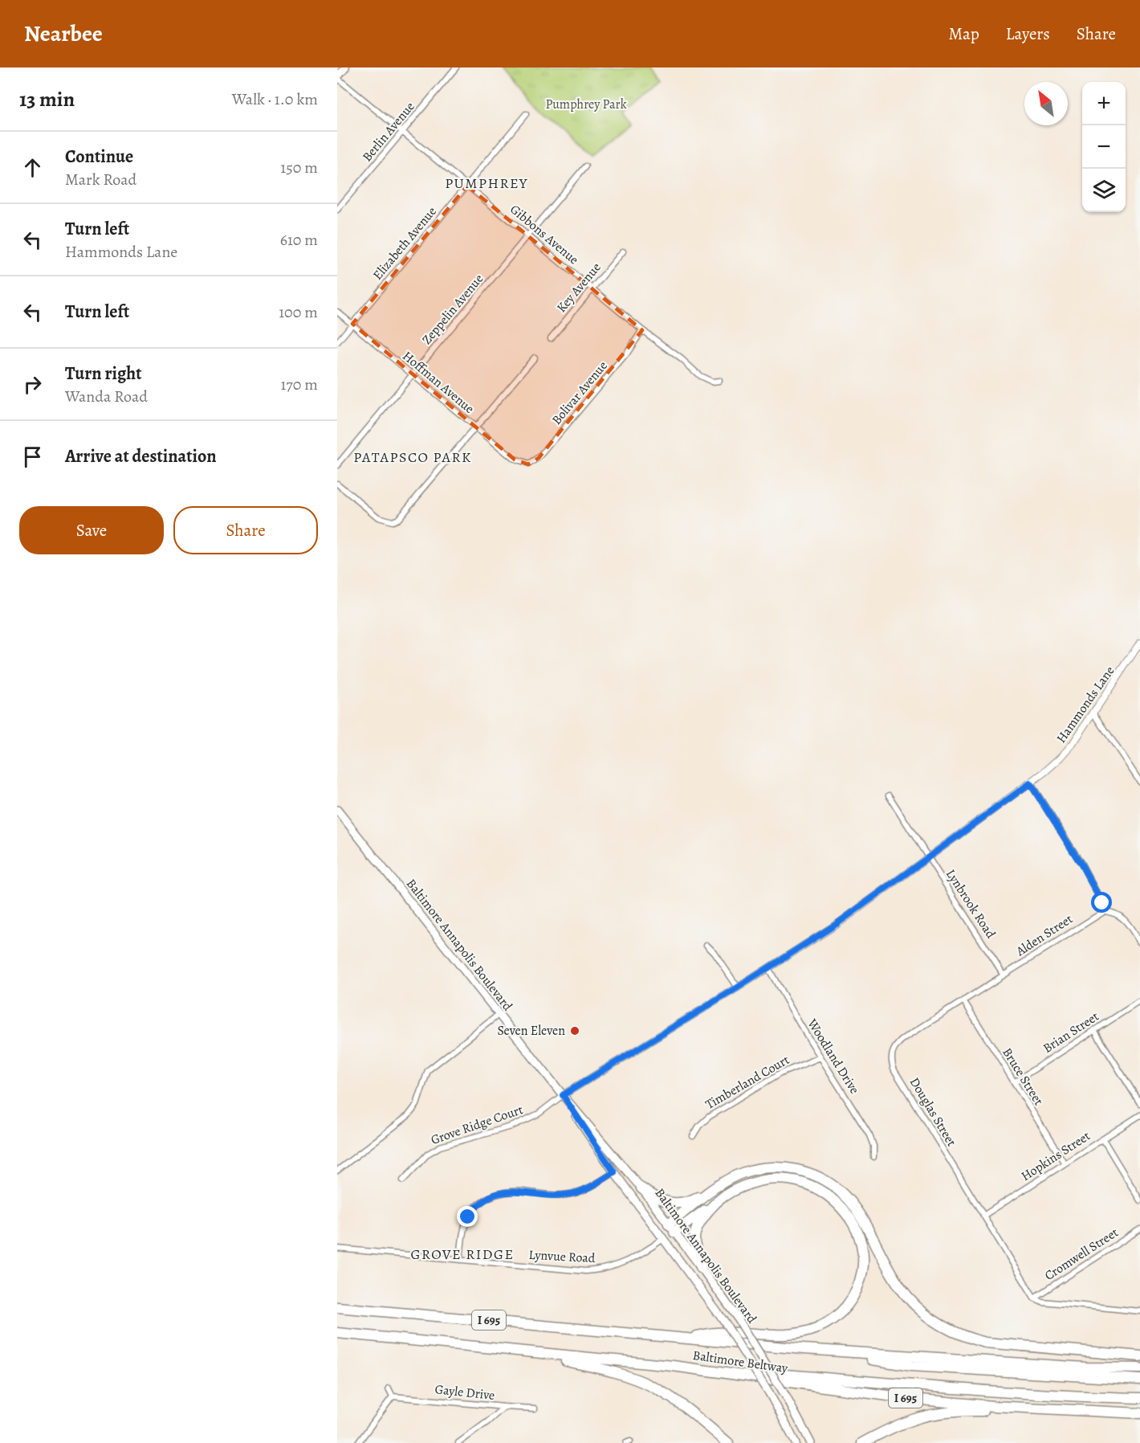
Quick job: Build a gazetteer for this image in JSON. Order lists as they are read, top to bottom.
{
  "streets": {
    "highway": ["I 695", "Baltimore Beltway"],
    "main road": ["Baltimore Annapolis Boulevard"],
    "street": [
      "Berlin Avenue",
      "Gibbons Avenue",
      "Elizabeth Avenue",
      "Key Avenue",
      "Zeppelin Avenue",
      "Hoffman Avenue",
      "Bolivar Avenue",
      "Hammonds Lane",
      "Lynbrook Road",
      "Alden Street",
      "Brian Street",
      "Woodland Drive",
      "Bruce Street",
      "Timberland Court",
      "Douglas Street",
      "Grove Ridge Court",
      "Hopkins Street",
      "Cromwell Street",
      "Lynvue Road",
      "Gayle Drive"
    ]
  },
  "crossings": [
    ["Berlin Avenue", "Gibbons Avenue"],
    ["Gibbons Avenue", "Elizabeth Avenue"],
    ["Gibbons Avenue", "Key Avenue"],
    ["Gibbons Avenue", "Zeppelin Avenue"],
    ["Gibbons Avenue", "Bolivar Avenue"],
    ["Elizabeth Avenue", "Hoffman Avenue"],
    ["Zeppelin Avenue", "Hoffman Avenue"],
    ["Hoffman Avenue", "Bolivar Avenue"],
    ["Hammonds Lane", "Lynbrook Road"],
    ["Hammonds Lane", "Baltimore Annapolis Boulevard"],
    ["Hammonds Lane", "Woodland Drive"],
    ["Hammonds Lane", "Grove Ridge Court"],
    ["Lynbrook Road", "Alden Street"],
    ["Lynbrook Road", "Douglas Street"],
    ["Alden Street", "Douglas Street"],
    ["Baltimore Annapolis Boulevard", "Grove Ridge Court"],
    ["Baltimore Annapolis Boulevard", "Lynvue Road"],
    ["Brian Street", "Bruce Street"],
    ["Woodland Drive", "Timberland Court"],
    ["Bruce Street", "Douglas Street"],
    ["Bruce Street", "Hopkins Street"],
    ["Douglas Street", "Hopkins Street"],
    ["Douglas Street", "Cromwell Street"]
  ],
  "districts": ["PUMPHREY", "PATAPSCO PARK", "GROVE RIDGE"],
  "parks": ["Pumphrey Park"],
  "places": ["Seven Eleven"],
  "north": "top left",
  "page": {
    "header": "Nearbee",
    "nav": ["Map", "Layers", "Share"],
    "heading": ["13 min", "Walk · 1.0 km"],
    "map_buttons": ["+", "−"],
    "list": [
      ["Continue", "Mark Road", "150 m"],
      ["Turn left", "Hammonds Lane", "610 m"],
      ["Turn left", "100 m"],
      ["Turn right", "Wanda Road", "170 m"],
      "Arrive at destination"
    ],
    "buttons": ["Save", "Share"]
  }
}
